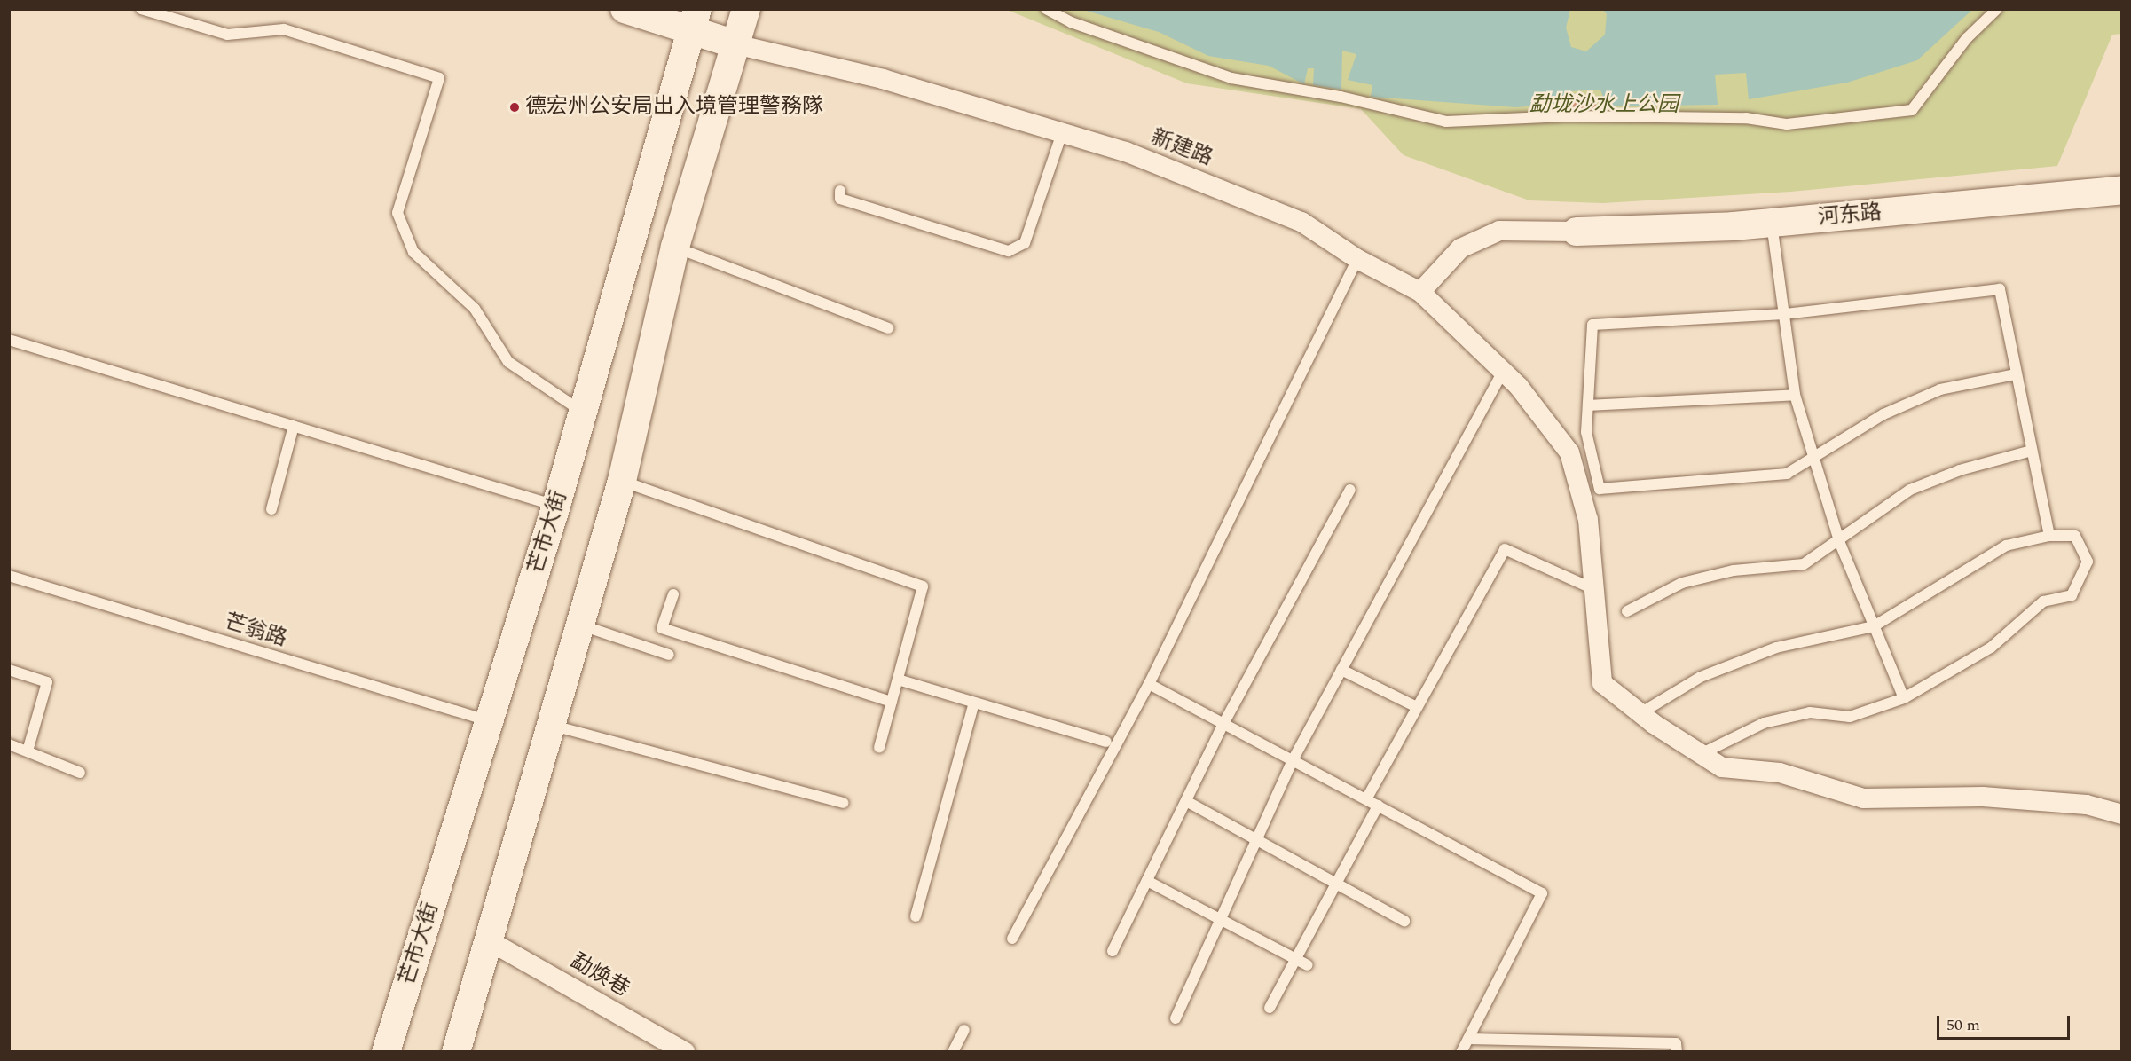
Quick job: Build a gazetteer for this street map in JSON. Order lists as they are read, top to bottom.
{
  "streets": {
    "main road": ["河东路", "芒市大街"],
    "street": ["新建路", "勐焕巷"],
    "lane": ["芒翁路"]
  },
  "crossings": [
    ["芒市大街", "芒翁路"]
  ],
  "parks": ["勐垅沙水上公园"],
  "places": ["德宏州公安局出入境管理警務隊"],
  "scale_bar": "50 m"
}
